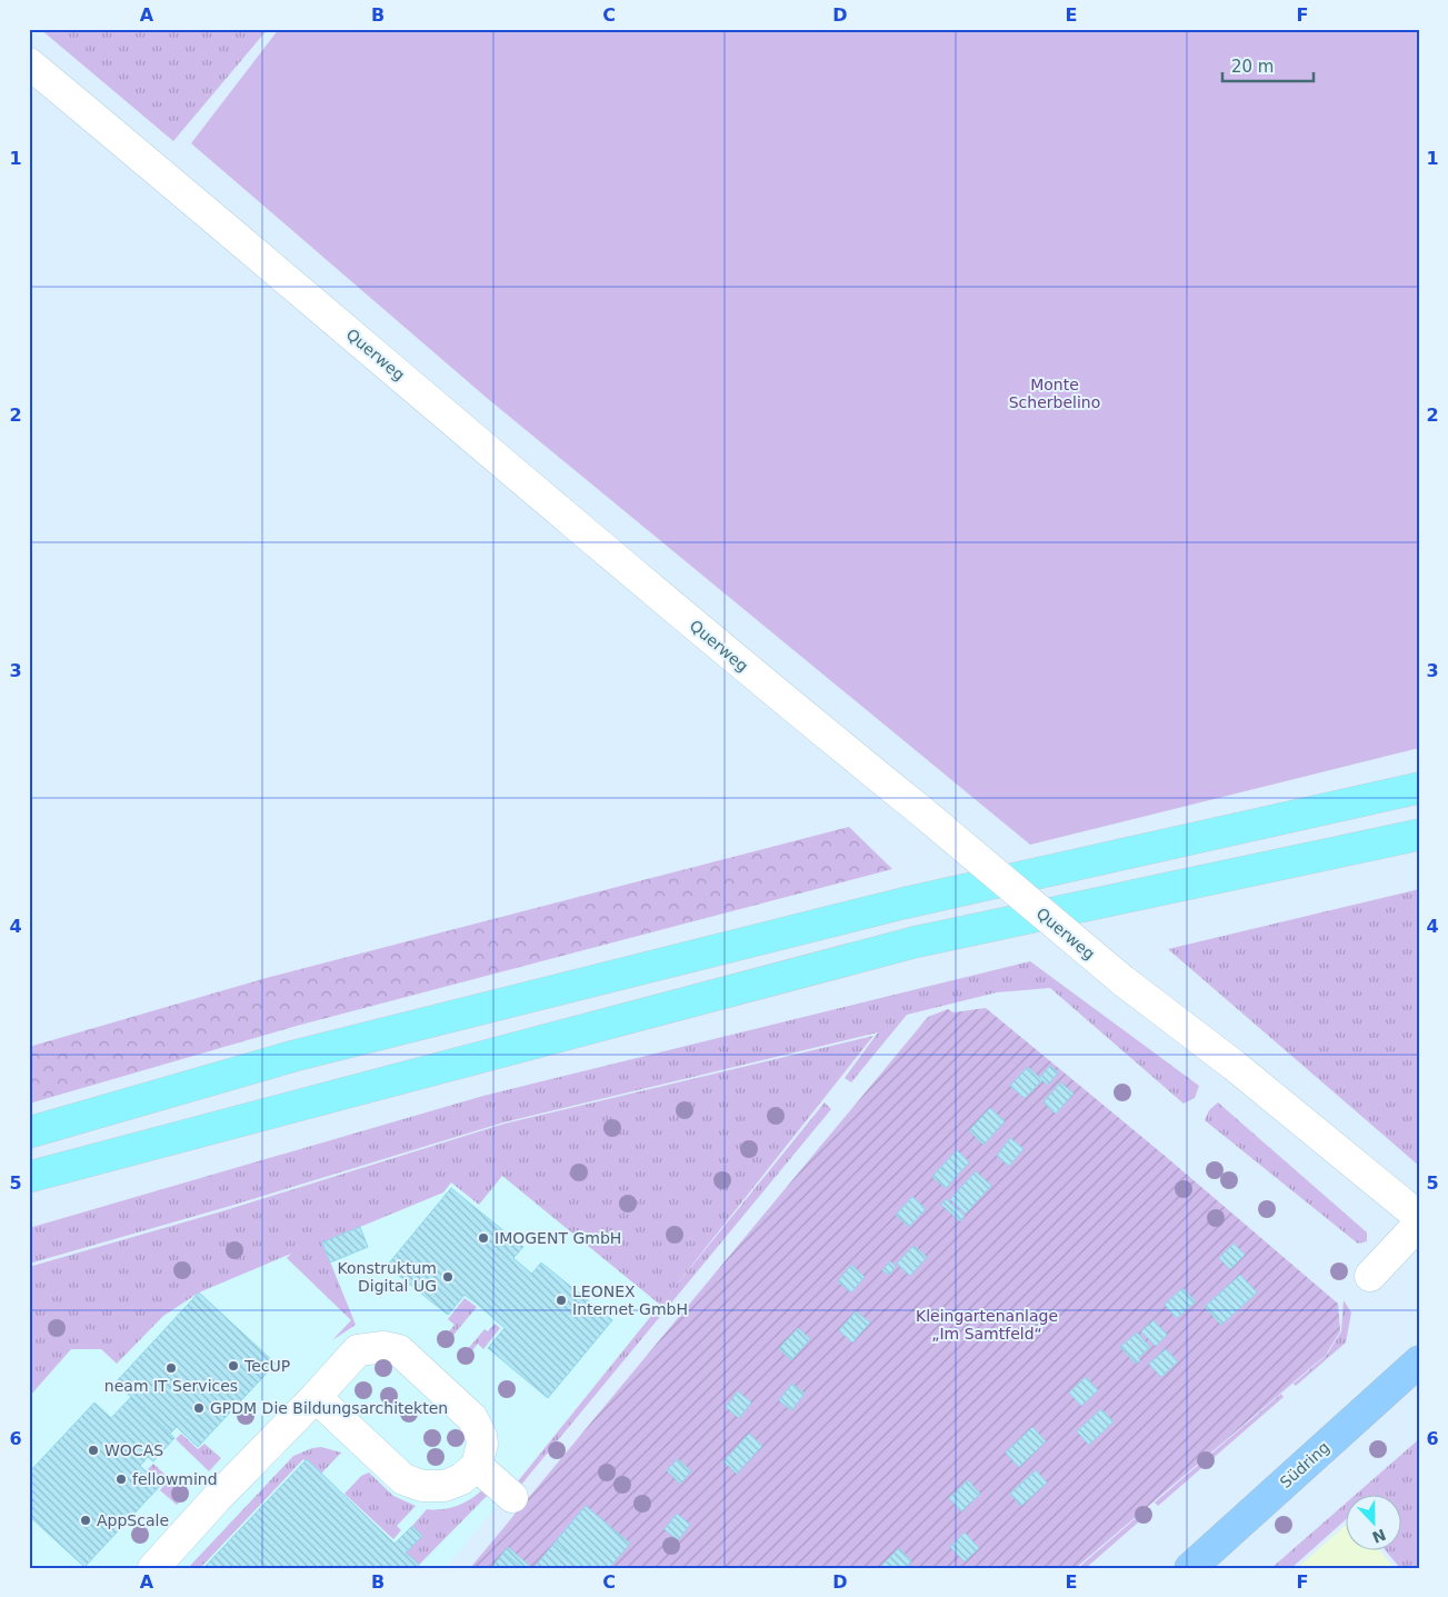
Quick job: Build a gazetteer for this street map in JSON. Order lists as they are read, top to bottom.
{
  "streets": {
    "main road": ["Südring"],
    "street": ["Querweg"]
  },
  "parks": ["Monte Scherbelino", "Kleingartenanlage „Im Samtfeld“"],
  "places": [
    "IMOGENT GmbH",
    "Konstruktum Digital UG",
    "LEONEX Internet GmbH",
    "TecUP",
    "neam IT Services",
    "GPDM Die Bildungsarchitekten",
    "WOCAS",
    "fellowmind",
    "AppScale"
  ],
  "scale_bar": "20 m",
  "north": "bottom",
  "grid": {
    "columns": [
      "A",
      "B",
      "C",
      "D",
      "E",
      "F"
    ],
    "rows": [
      "1",
      "2",
      "3",
      "4",
      "5",
      "6"
    ]
  }
}
